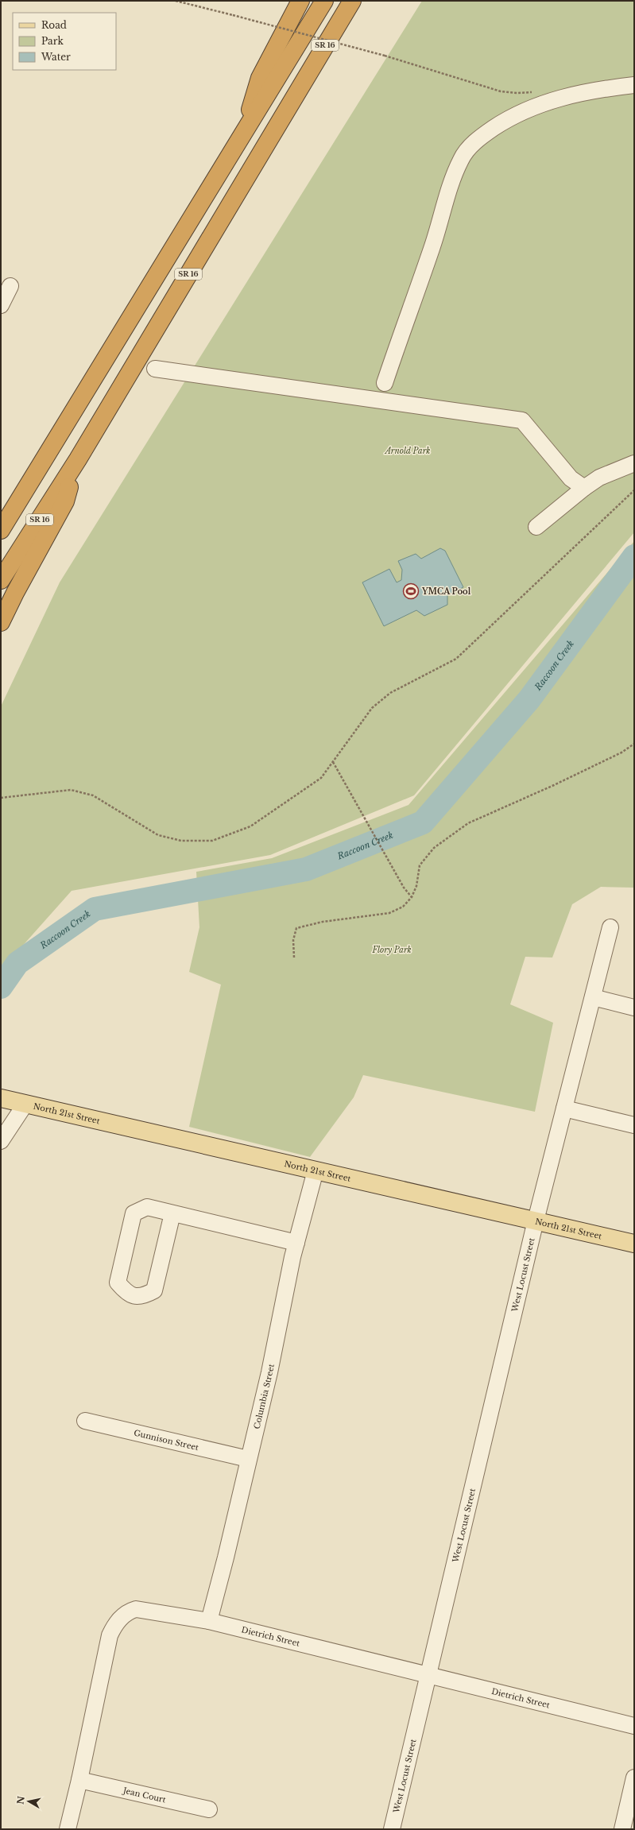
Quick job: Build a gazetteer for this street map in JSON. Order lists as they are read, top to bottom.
{
  "streets": {
    "highway": ["SR 16"],
    "main road": ["North 21st Street"],
    "street": [
      "West Locust Street",
      "Columbia Street",
      "Gunnison Street",
      "Dietrich Street",
      "Jean Court"
    ]
  },
  "crossings": [
    ["North 21st Street", "West Locust Street"],
    ["North 21st Street", "Columbia Street"],
    ["West Locust Street", "Dietrich Street"],
    ["Columbia Street", "Gunnison Street"],
    ["Columbia Street", "Dietrich Street"],
    ["Dietrich Street", "Jean Court"]
  ],
  "water": ["Raccoon Creek"],
  "parks": ["Arnold Park", "Flory Park"],
  "places": {
    "sports": ["YMCA Pool"]
  },
  "legend": ["Road", "Park", "Water"],
  "north": "left"
}
